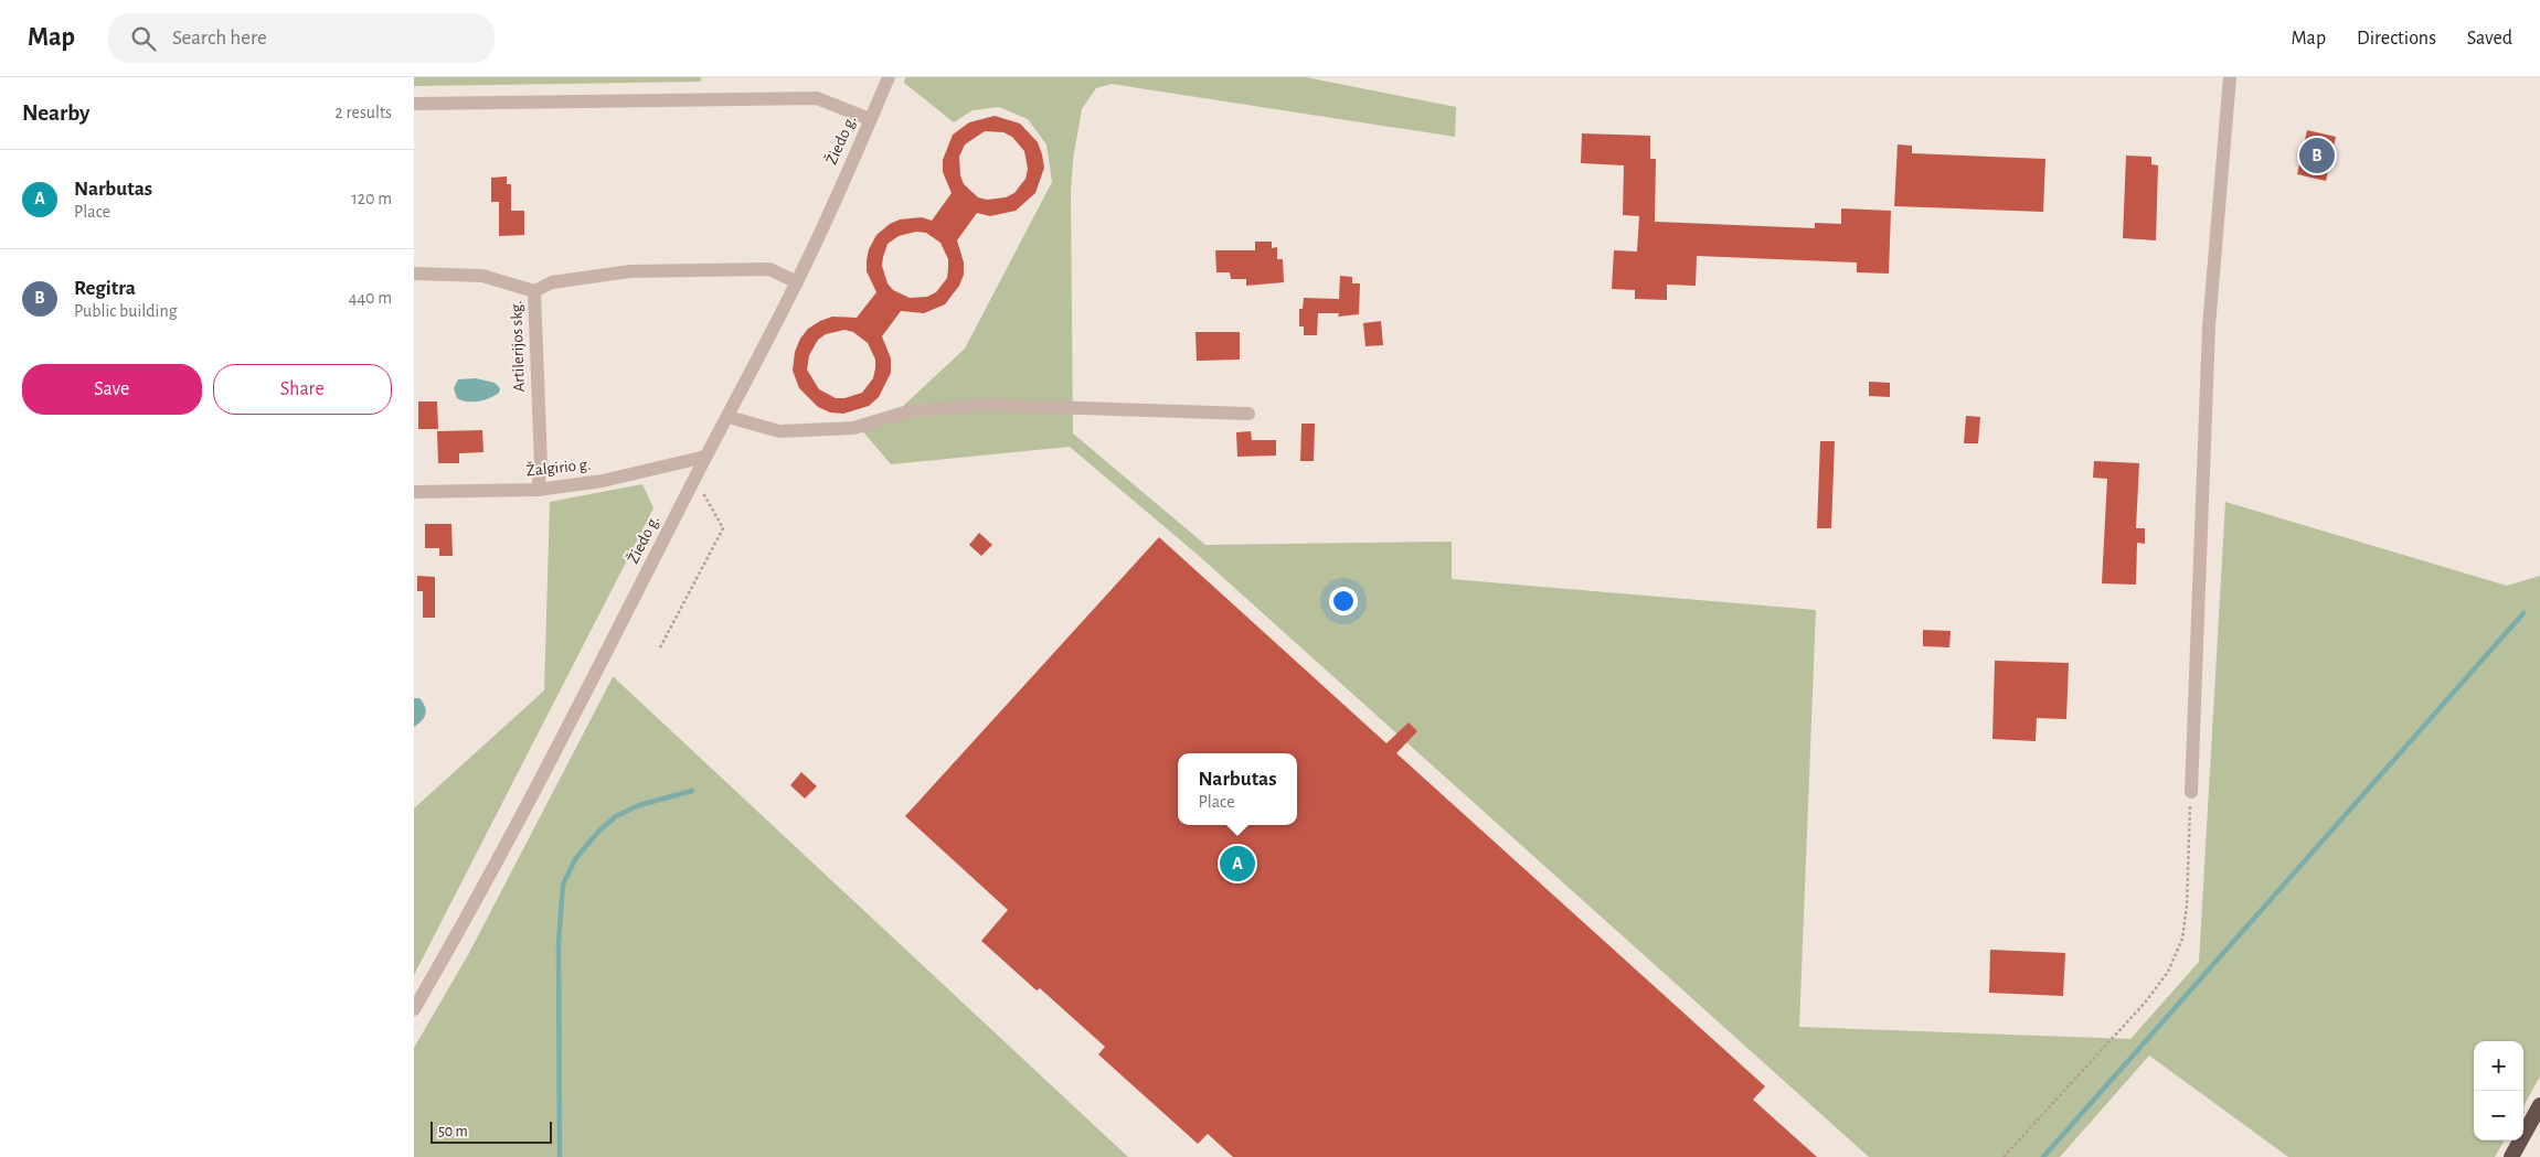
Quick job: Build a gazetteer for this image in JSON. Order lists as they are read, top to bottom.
{
  "streets": {
    "street": ["Žiedo g.", "Artilerijos skg.", "Žalgirio g."]
  },
  "crossings": [
    ["Žiedo g.", "Žalgirio g."],
    ["Artilerijos skg.", "Žalgirio g."]
  ],
  "scale_bar": "50 m",
  "page": {
    "header": "Map",
    "search": "Search here",
    "nav": ["Map", "Directions", "Saved"],
    "heading": ["Nearby", "2 results"],
    "pins": ["B", "A"],
    "list": [
      {
        "mark": "A",
        "name": "Narbutas",
        "note": "Place",
        "value": "120 m"
      },
      {
        "mark": "B",
        "name": "Regitra",
        "note": "Public building",
        "value": "440 m"
      }
    ],
    "buttons": ["Save", "Share"],
    "popup": ["Narbutas", "Place"],
    "map_buttons": ["+", "−"],
    "scale": "50 m"
  }
}
